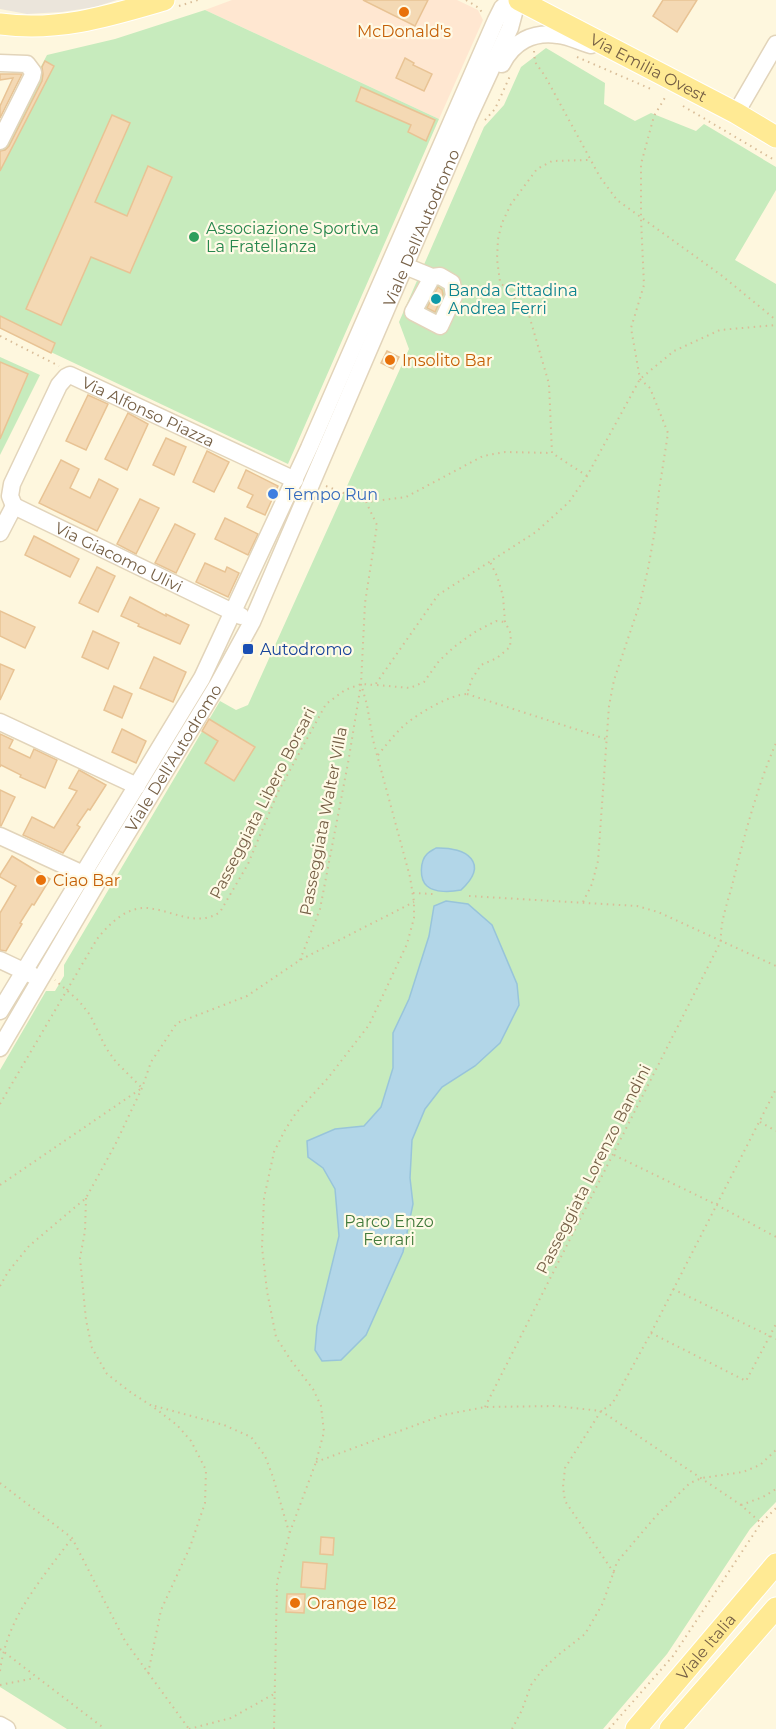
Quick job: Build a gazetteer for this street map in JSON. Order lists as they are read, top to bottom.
{
  "streets": {
    "main road": ["Via Emilia Ovest", "Viale Italia"],
    "street": ["Viale Dell'Autodromo", "Via Alfonso Piazza", "Via Giacomo Ulivi"],
    "path": ["Passeggiata Libero Borsari", "Passeggiata Walter Villa", "Passeggiata Lorenzo Bandini"]
  },
  "crossings": [
    ["Viale Dell'Autodromo", "Via Alfonso Piazza"],
    ["Viale Dell'Autodromo", "Via Giacomo Ulivi"],
    ["Via Alfonso Piazza", "Via Giacomo Ulivi"],
    ["Passeggiata Libero Borsari", "Passeggiata Walter Villa"]
  ],
  "parks": ["Parco Enzo Ferrari"],
  "places": {
    "other": [
      "McDonald's",
      "Associazione Sportiva La Fratellanza",
      "Banda Cittadina Andrea Ferri",
      "Insolito Bar",
      "Tempo Run",
      "Ciao Bar",
      "Orange 182"
    ],
    "transit": ["Autodromo"]
  }
}
